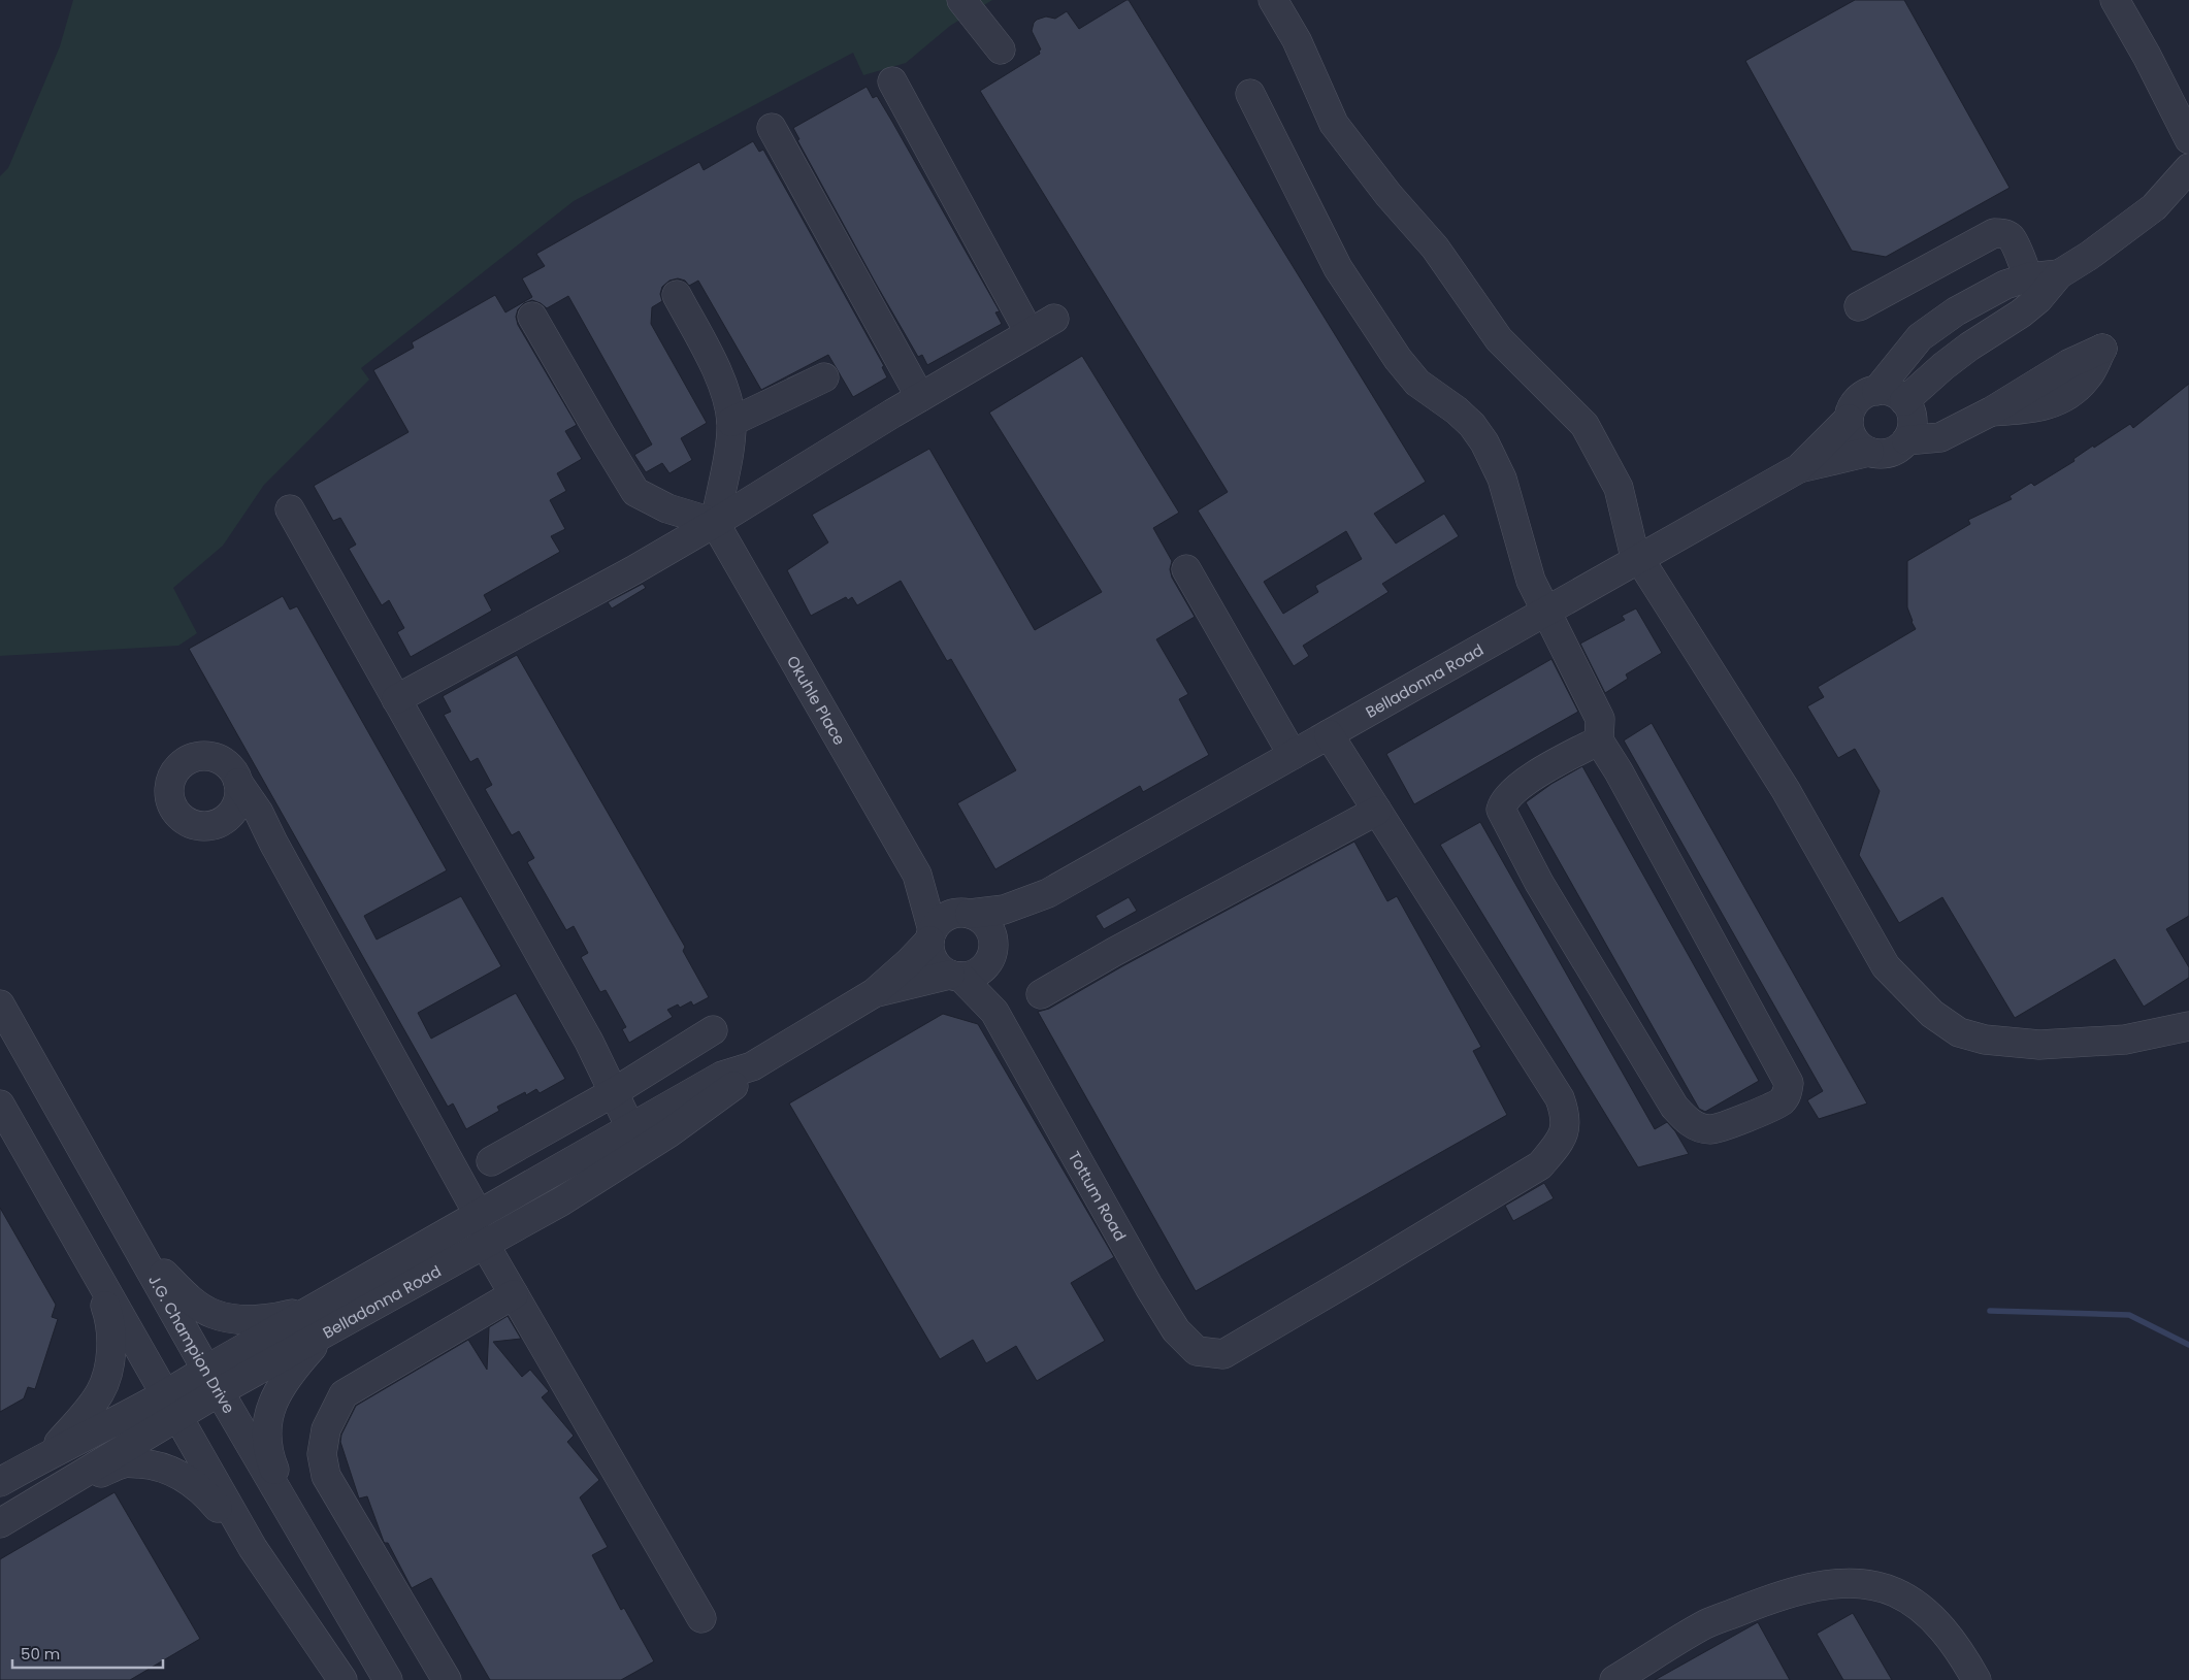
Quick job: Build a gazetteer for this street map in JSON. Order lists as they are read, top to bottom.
{
  "streets": {
    "street": [
      "Belladonna Road",
      "Okuhle Place",
      "Tottum Road",
      "J.G. Champion Drive"
    ]
  },
  "crossings": [
    ["Belladonna Road", "Okuhle Place"],
    ["Belladonna Road", "Tottum Road"],
    ["Belladonna Road", "J.G. Champion Drive"],
    ["Okuhle Place", "Tottum Road"]
  ],
  "scale_bar": "50 m"
}
